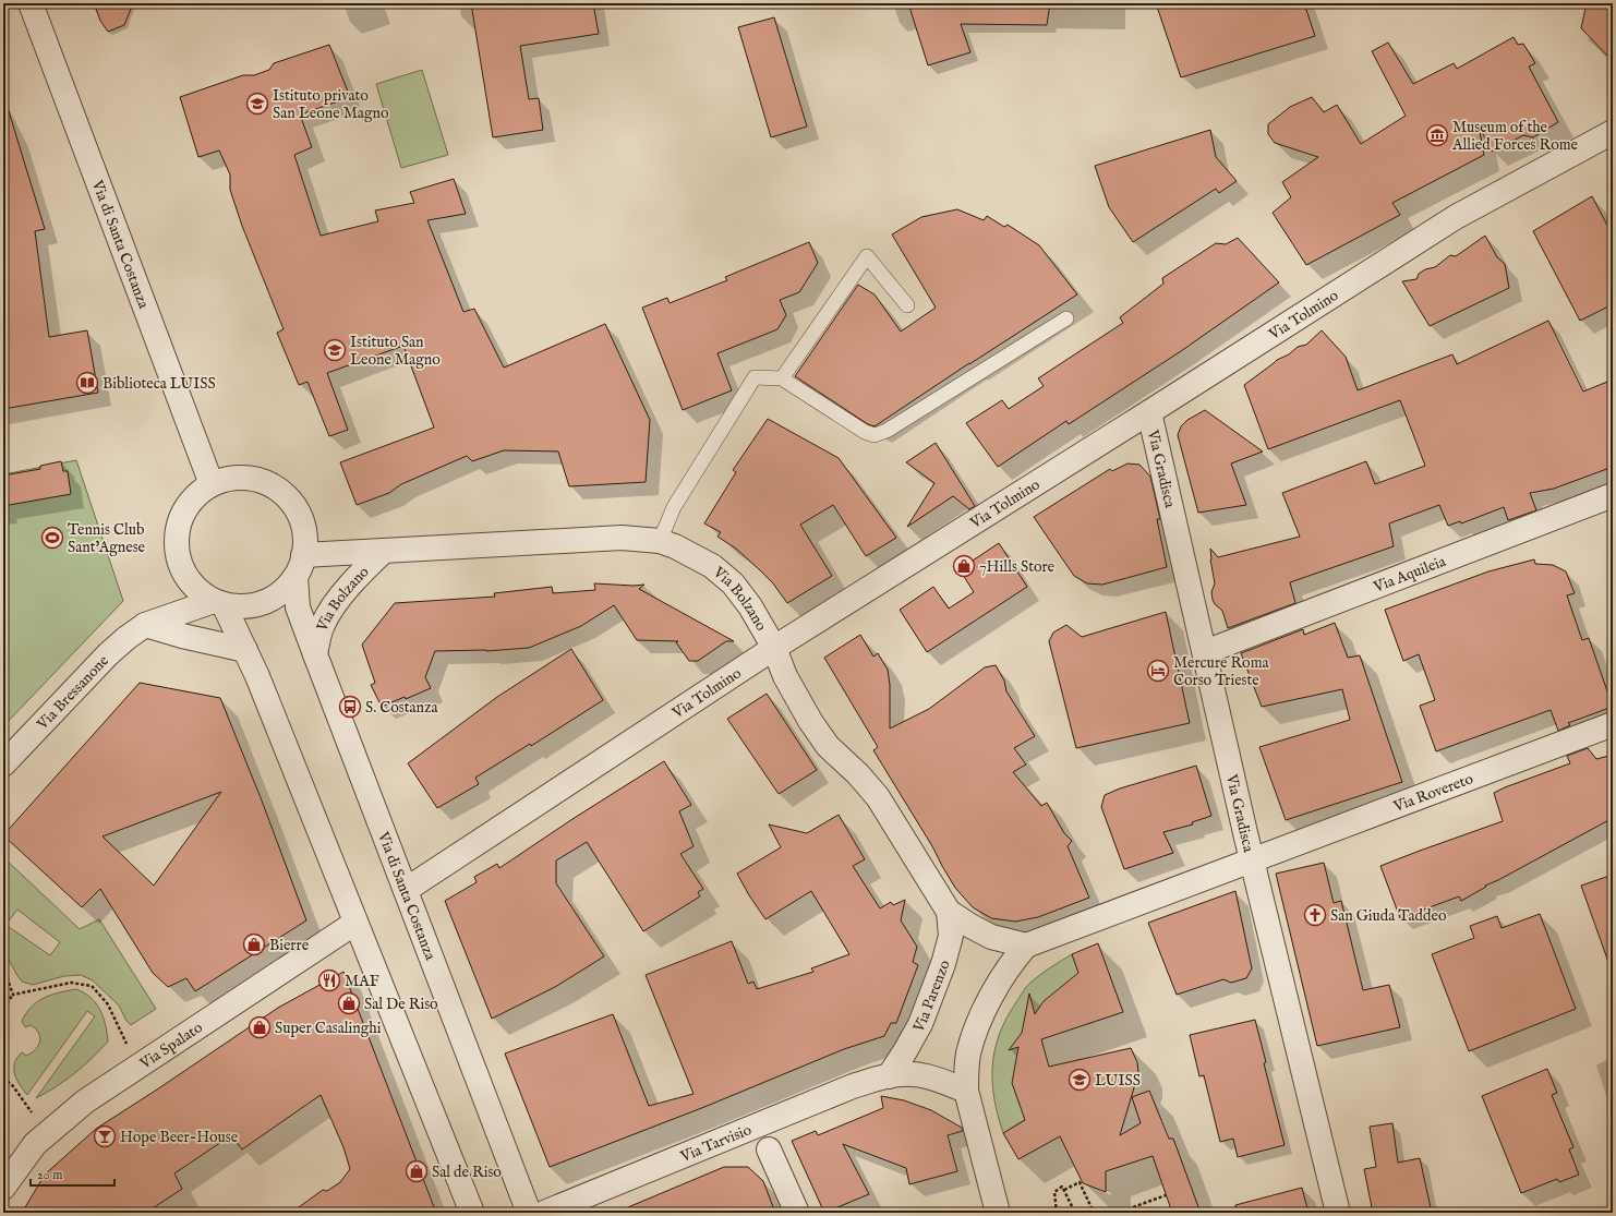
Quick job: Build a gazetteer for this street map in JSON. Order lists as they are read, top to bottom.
{
  "streets": {
    "street": [
      "Via di Santa Costanza",
      "Via Tolmino",
      "Via Gradisca",
      "Via Aquileia",
      "Via Bolzano",
      "Via Bressanone",
      "Via Rovereto",
      "Via Parenzo",
      "Via Spalato",
      "Via Tarvisio"
    ]
  },
  "crossings": [
    ["Via di Santa Costanza", "Via Tolmino"],
    ["Via di Santa Costanza", "Via Bolzano"],
    ["Via di Santa Costanza", "Via Bressanone"],
    ["Via Tolmino", "Via Gradisca"],
    ["Via Tolmino", "Via Bolzano"],
    ["Via Gradisca", "Via Aquileia"],
    ["Via Gradisca", "Via Rovereto"],
    ["Via Bolzano", "Via Bressanone"],
    ["Via Bolzano", "Via Parenzo"],
    ["Via Parenzo", "Via Tarvisio"]
  ],
  "places": {
    "school or university": ["Istituto privato San Leone Magno", "Istituto San Leone Magno", "LUISS"],
    "museum": ["Museum of the Allied Forces Rome"],
    "library": ["Biblioteca LUISS"],
    "sports": ["Tennis Club Sant'Agnese"],
    "shop": [
      "7Hills Store",
      "Bierre",
      "Sal De Riso",
      "Super Casalinghi",
      "Sal de Riso"
    ],
    "hotel": ["Mercure Roma Corso Trieste"],
    "bus stop": ["S. Costanza"],
    "church": ["San Giuda Taddeo"],
    "restaurant": ["MAF"],
    "bar": ["Hope Beer-House"]
  },
  "scale_bar": "20 m"
}
